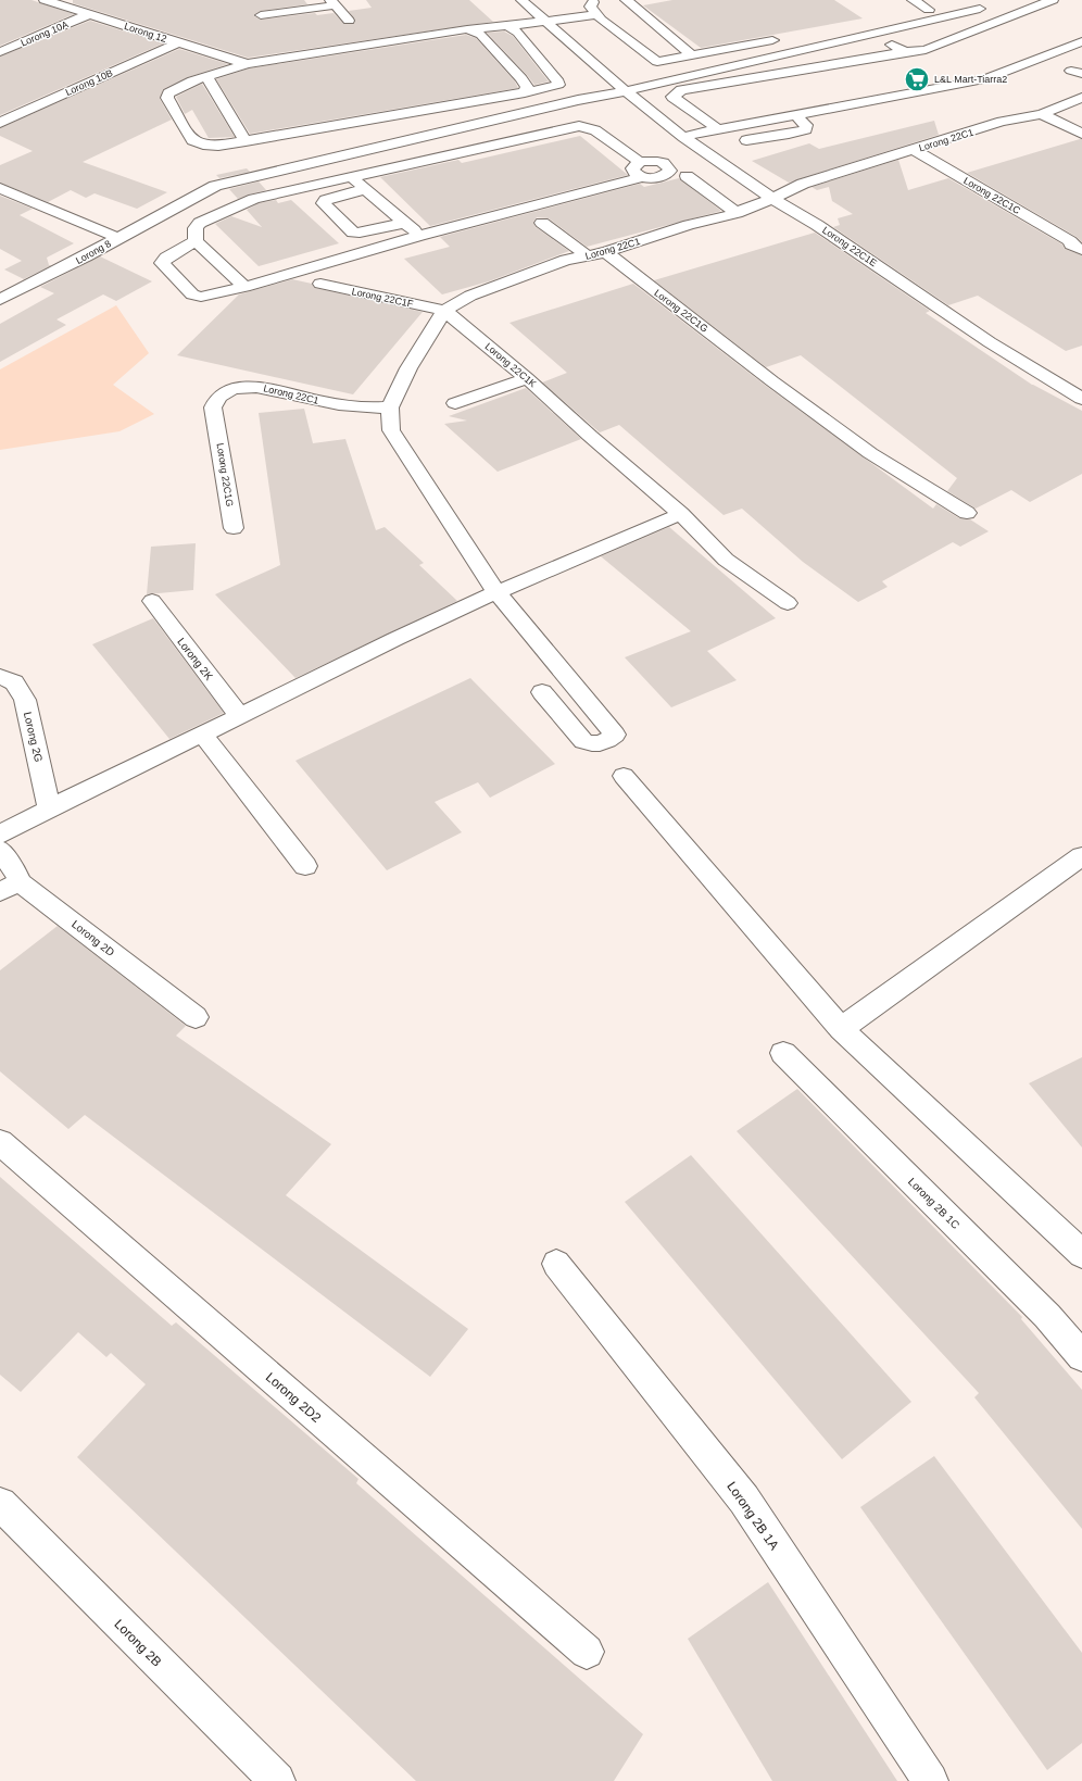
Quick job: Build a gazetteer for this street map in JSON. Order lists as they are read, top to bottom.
{
  "streets": {
    "street": [
      "Lorong 12",
      "Lorong 10A",
      "Lorong 10B",
      "Lorong 22C1",
      "Lorong 22C1C",
      "Lorong 22C1E",
      "Lorong 8",
      "Lorong 22C1F",
      "Lorong 22C1G",
      "Lorong 22C1K",
      "Lorong 2K",
      "Lorong 2G",
      "Lorong 2D",
      "Lorong 2B 1C",
      "Lorong 2D2",
      "Lorong 2B 1A",
      "Lorong 2B"
    ]
  },
  "crossings": [
    ["Lorong 12", "Lorong 10A"],
    ["Lorong 12", "Lorong 10B"],
    ["Lorong 22C1", "Lorong 22C1C"],
    ["Lorong 22C1", "Lorong 22C1E"],
    ["Lorong 22C1", "Lorong 22C1F"],
    ["Lorong 22C1", "Lorong 22C1G"],
    ["Lorong 22C1", "Lorong 22C1K"],
    ["Lorong 22C1F", "Lorong 22C1K"]
  ],
  "places": {
    "supermarket": ["L&L Mart-Tiarra2"]
  }
}
